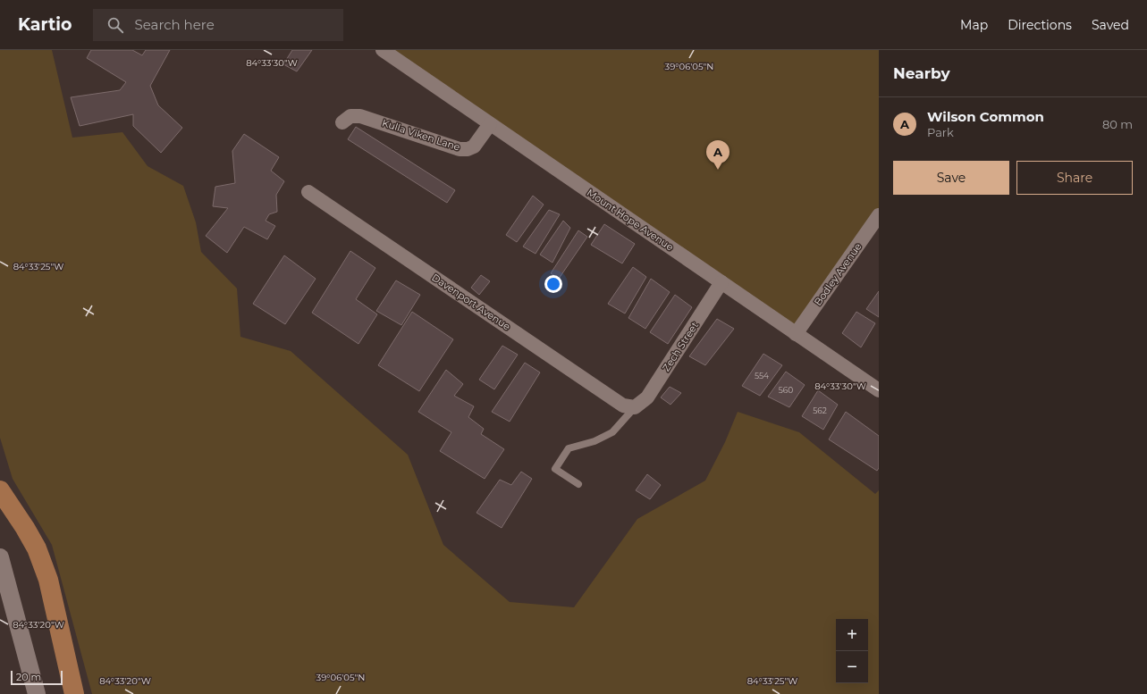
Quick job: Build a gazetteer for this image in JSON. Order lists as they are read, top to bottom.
{
  "streets": {
    "street": [
      "Kulla Viken Lane",
      "Mount Hope Avenue",
      "Bodley Avenue",
      "Davenport Avenue",
      "Zech Street"
    ]
  },
  "crossings": [
    ["Kulla Viken Lane", "Mount Hope Avenue"],
    ["Mount Hope Avenue", "Bodley Avenue"],
    ["Mount Hope Avenue", "Zech Street"],
    ["Davenport Avenue", "Zech Street"]
  ],
  "house_numbers": ["554", "560", "562"],
  "scale_bar": "20 m",
  "page": {
    "header": "Kartio",
    "search": "Search here",
    "nav": ["Map", "Directions", "Saved"],
    "heading": "Nearby",
    "list": [
      {
        "mark": "A",
        "name": "Wilson Common",
        "note": "Park",
        "value": "80 m"
      }
    ],
    "pins": "A",
    "buttons": ["Save", "Share"],
    "map_buttons": ["+", "−"],
    "scale": "20 m"
  },
  "coordinates": [
    "84°33'30\"W",
    "39°06'05\"N",
    "84°33'25\"W",
    "84°33'20\"W"
  ]
}
